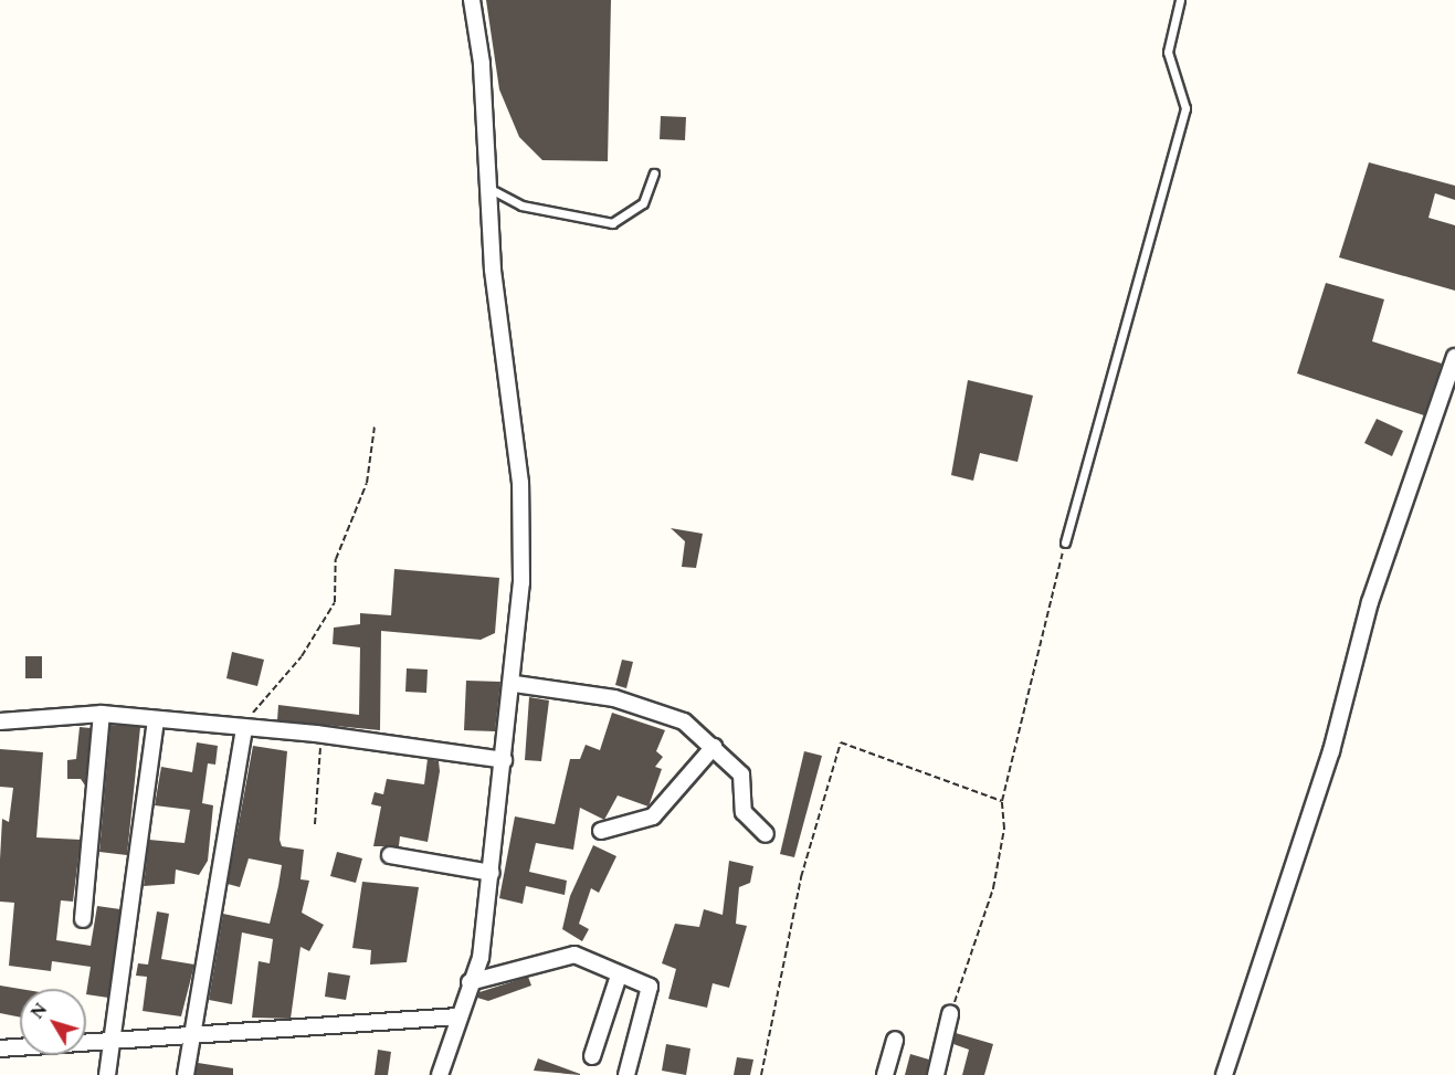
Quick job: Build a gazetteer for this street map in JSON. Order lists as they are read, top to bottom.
{
  "north": "top left"
}
